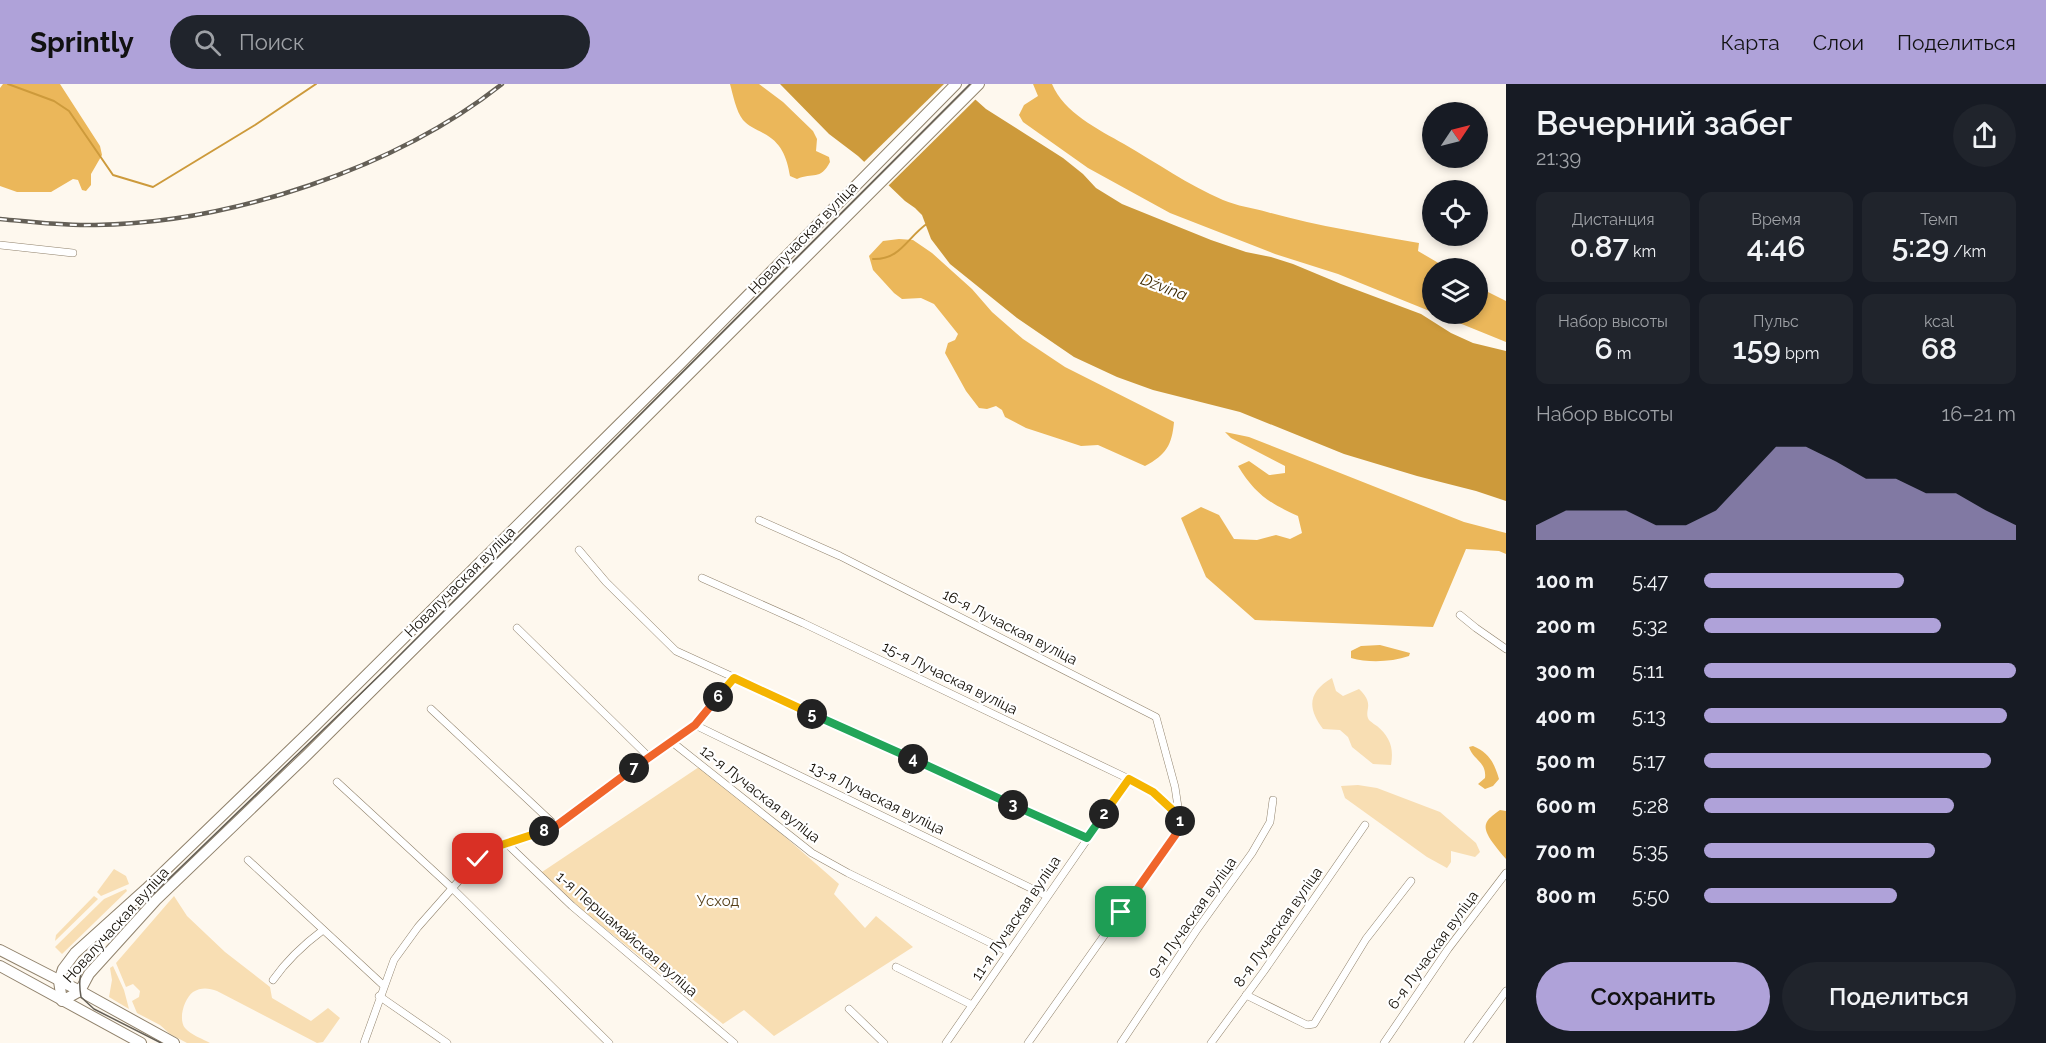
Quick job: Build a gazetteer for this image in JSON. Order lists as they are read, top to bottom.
{
  "streets": {
    "main road": ["Новалучаская вуліца"],
    "street": [
      "16-я Лучаская вуліца",
      "15-я Лучаская вуліца",
      "12-я Лучаская вуліца",
      "13-я Лучаская вуліца",
      "9-я Лучаская вуліца",
      "11-я Лучаская вуліца",
      "8-я Лучаская вуліца",
      "1-я Першамайская вуліца",
      "6-я Лучаская вуліца"
    ]
  },
  "crossings": [
    ["16-я Лучаская вуліца", "15-я Лучаская вуліца"],
    ["15-я Лучаская вуліца", "11-я Лучаская вуліца"],
    ["12-я Лучаская вуліца", "11-я Лучаская вуліца"],
    ["13-я Лучаская вуліца", "11-я Лучаская вуліца"]
  ],
  "water": ["Dźvina"],
  "parks": ["Усход"],
  "north": "top right",
  "page": {
    "header": "Sprintly",
    "search": "Поиск",
    "nav": ["Карта", "Слои", "Поделиться"],
    "heading": ["Вечерний забег", "21:39"],
    "stats": [
      ["Дистанция", "0.87 km"],
      ["Время", "4:46"],
      ["Темп", "5:29 /km"],
      ["Набор высоты", "6 m"],
      ["Пульс", "159 bpm"],
      ["kcal", "68"]
    ],
    "chart": ["Набор высоты", "16–21 m"],
    "list": [
      {
        "name": "100 m",
        "note": "5:47"
      },
      {
        "name": "200 m",
        "note": "5:32"
      },
      {
        "name": "300 m",
        "note": "5:11"
      },
      {
        "name": "400 m",
        "note": "5:13"
      },
      {
        "name": "500 m",
        "note": "5:17"
      },
      {
        "name": "600 m",
        "note": "5:28"
      },
      {
        "name": "700 m",
        "note": "5:35"
      },
      {
        "name": "800 m",
        "note": "5:50"
      }
    ],
    "pins": [
      "6",
      "5",
      "4",
      "7",
      "3",
      "2",
      "1",
      "8"
    ],
    "buttons": ["Сохранить", "Поделиться"]
  }
}
